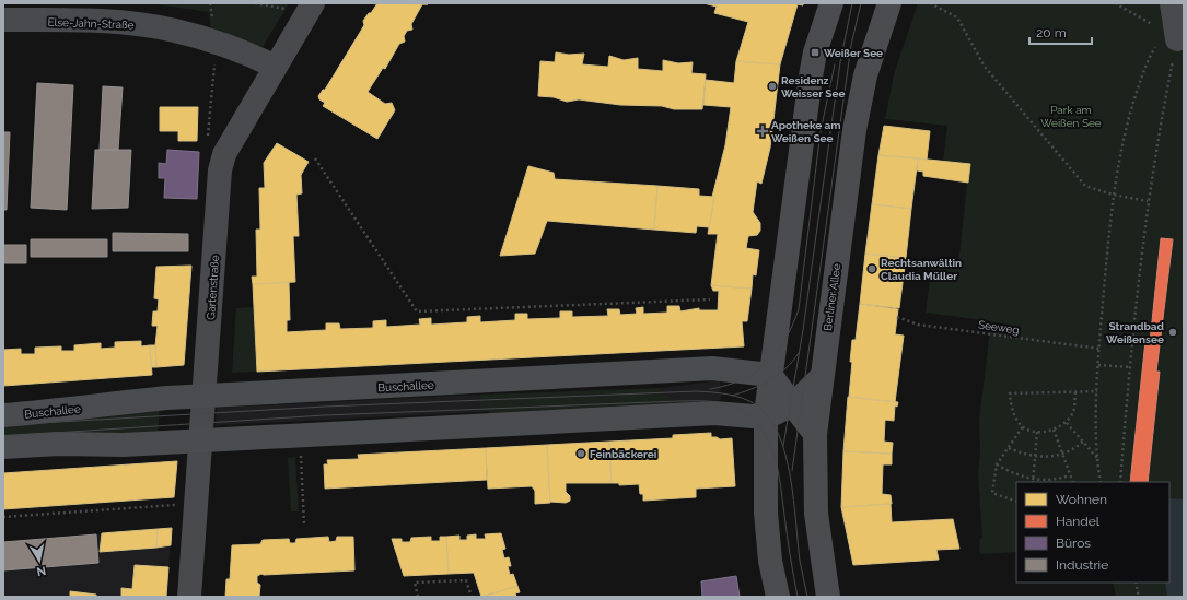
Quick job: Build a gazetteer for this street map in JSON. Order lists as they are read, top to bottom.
{
  "streets": {
    "main road": ["Berliner Allee", "Buschallee"],
    "street": ["Else-Jahn-Straße", "Gartenstraße"],
    "path": ["Seeweg"]
  },
  "crossings": [
    ["Else-Jahn-Straße", "Gartenstraße"],
    ["Gartenstraße", "Buschallee"]
  ],
  "parks": ["Park am Weißen See"],
  "places": {
    "transit": ["Weißer See"],
    "other": [
      "Residenz Weisser See",
      "Rechtsanwältin Claudia Müller",
      "Strandbad Weißensee",
      "Feinbäckerei"
    ],
    "health": ["Apotheke am Weißen See"]
  },
  "legend": [
    "Wohnen",
    "Handel",
    "Büros",
    "Industrie"
  ],
  "scale_bar": "20 m",
  "north": "bottom"
}
